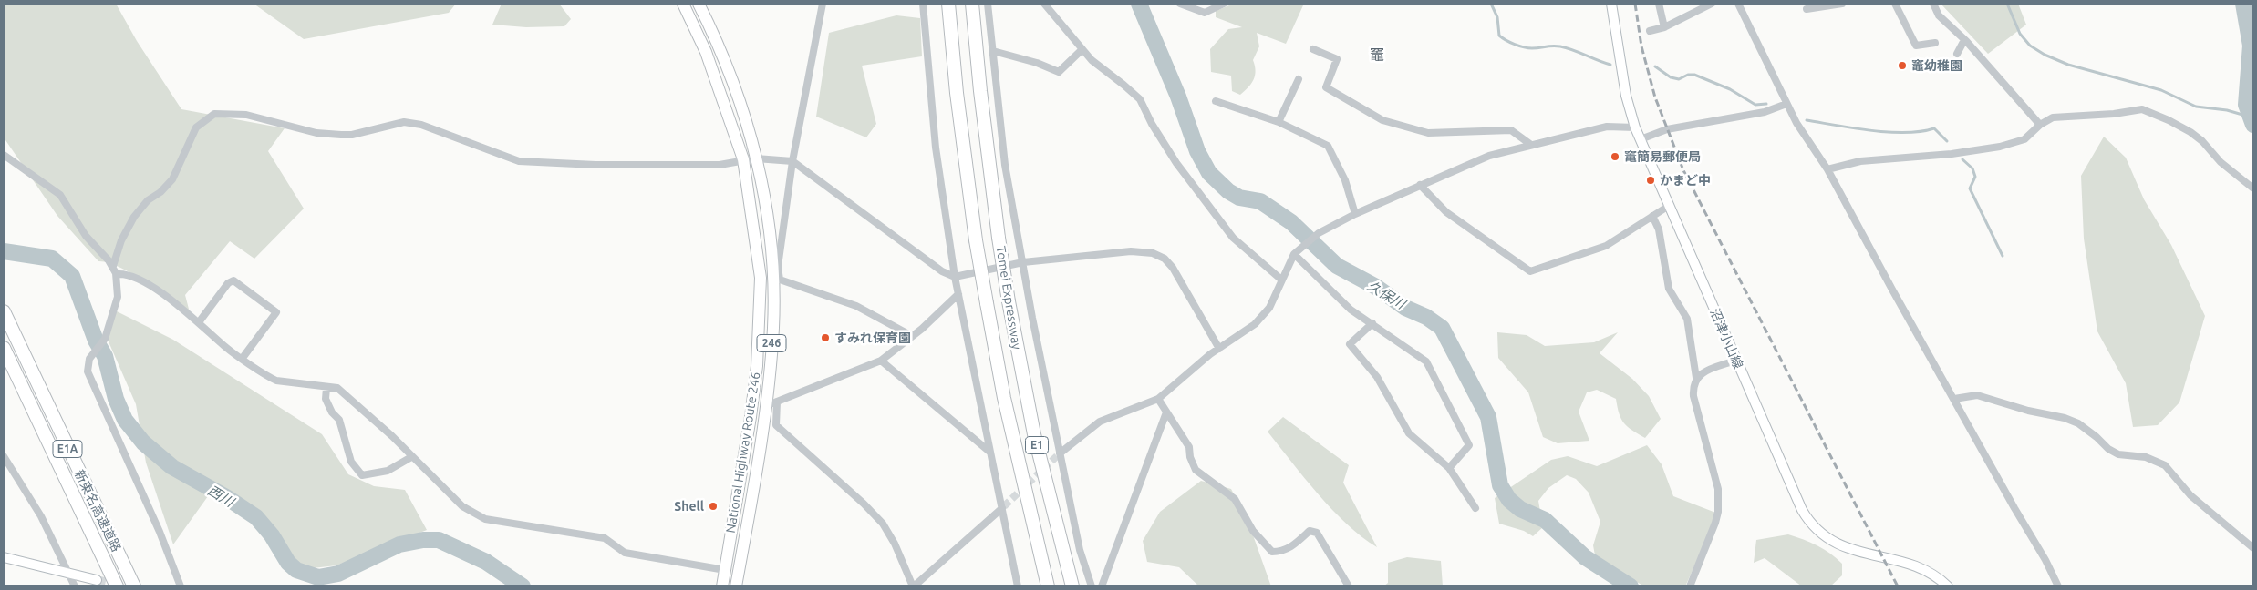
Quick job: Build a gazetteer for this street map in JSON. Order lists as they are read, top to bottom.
{
  "streets": {
    "highway": [
      "Tomei Expressway",
      "246",
      "E1",
      "E1A",
      "National Highway Route 246",
      "新東名高速道路"
    ],
    "main road": ["沼津小山線"]
  },
  "districts": ["竈"],
  "water": ["久保川", "西川"],
  "places": [
    "竈幼稚園",
    "竃簡易郵便局",
    "かまど中",
    "すみれ保育園",
    "Shell"
  ]
}
